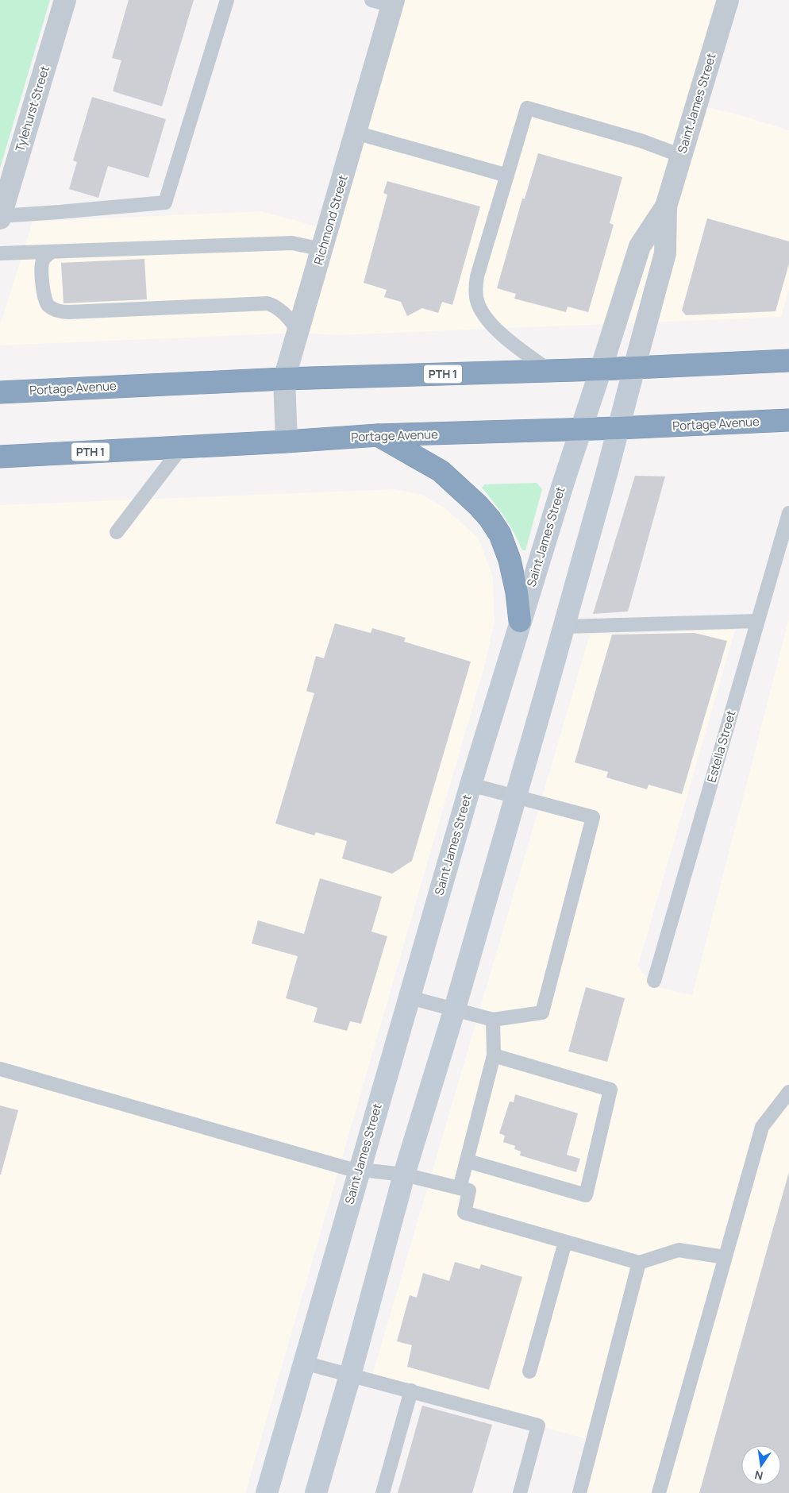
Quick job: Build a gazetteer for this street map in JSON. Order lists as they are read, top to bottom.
{
  "streets": {
    "highway": ["PTH 1", "Portage Avenue"],
    "main road": ["Saint James Street"],
    "street": ["Tylehurst Street", "Richmond Street"],
    "lane": ["Estella Street"]
  },
  "crossings": [
    ["Saint James Street", "Portage Avenue"],
    ["Richmond Street", "Portage Avenue"]
  ],
  "north": "bottom"
}
